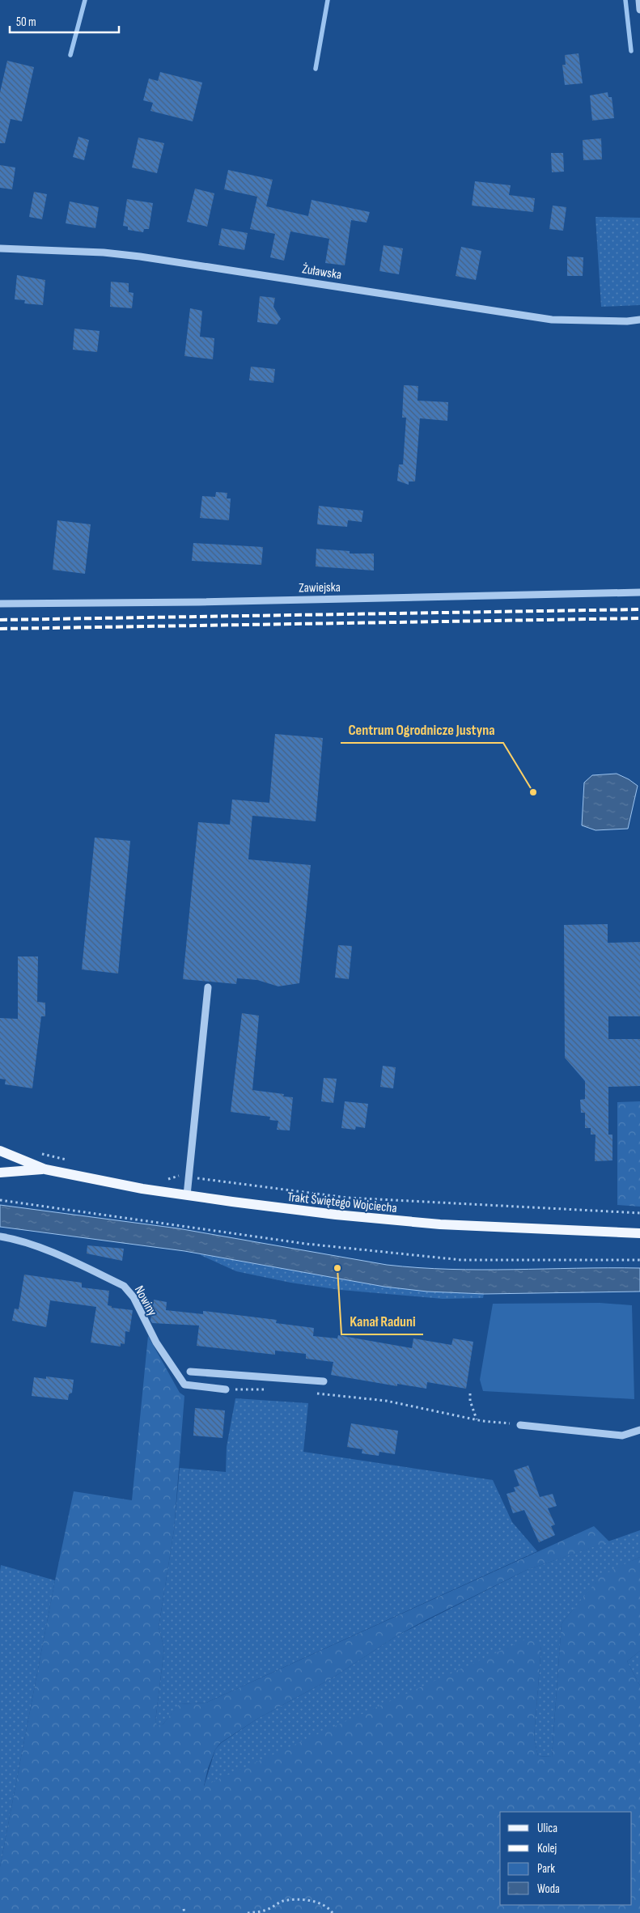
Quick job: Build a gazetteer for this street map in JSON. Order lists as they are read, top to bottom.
{
  "streets": {
    "main road": ["Trakt Świętego Wojciecha"],
    "street": ["Żuławska", "Zawiejska", "Nowiny"]
  },
  "places": ["Centrum Ogrodnicze Justyna", "Kanał Raduni"],
  "legend": [
    "Ulica",
    "Kolej",
    "Park",
    "Woda"
  ],
  "scale_bar": "50 m"
}
